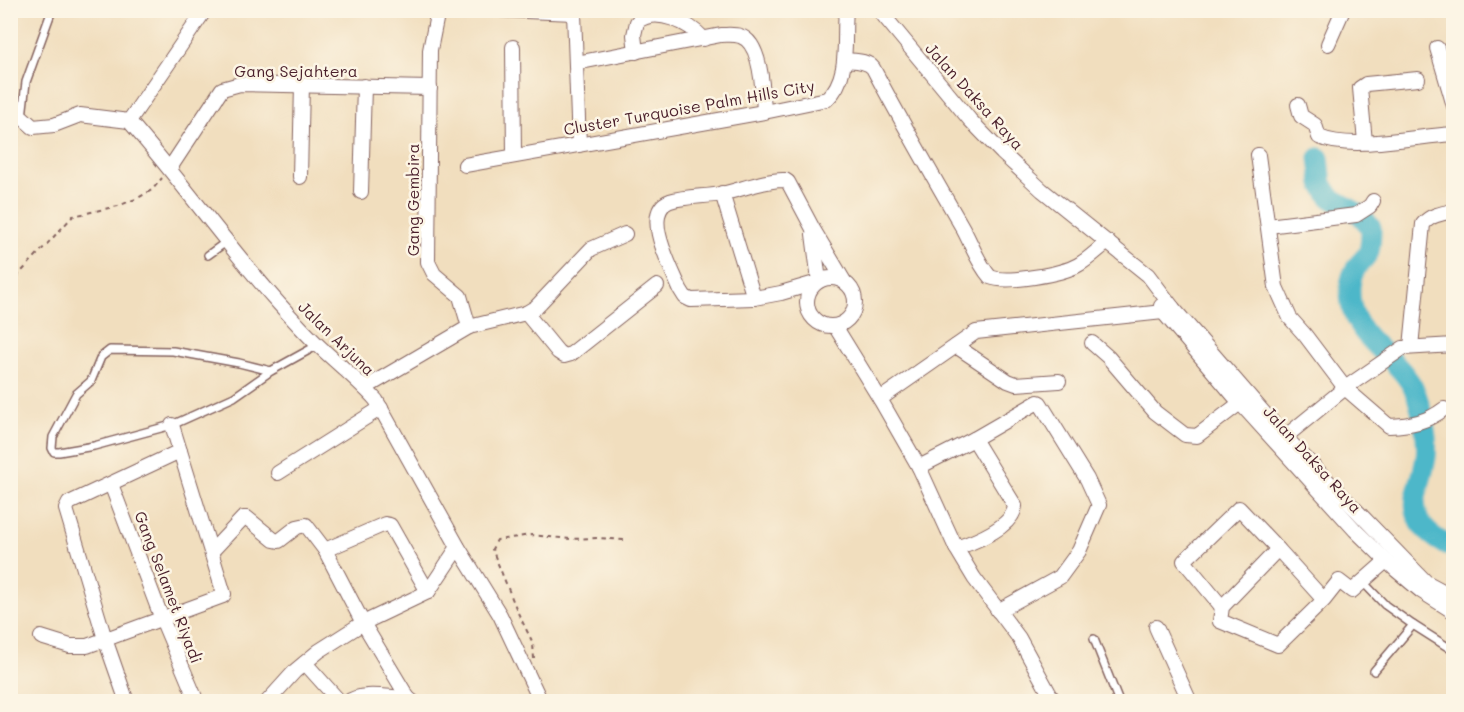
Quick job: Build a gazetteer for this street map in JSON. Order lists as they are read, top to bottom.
{
  "streets": {
    "street": [
      "Gang Sejahtera",
      "Jalan Daksa Raya",
      "Cluster Turquoise Palm Hills City",
      "Gang Gembira",
      "Jalan Arjuna",
      "Gang Selamet Riyadi"
    ]
  },
  "crossings": [
    ["Gang Sejahtera", "Gang Gembira"],
    ["Gang Sejahtera", "Jalan Arjuna"]
  ]
}
